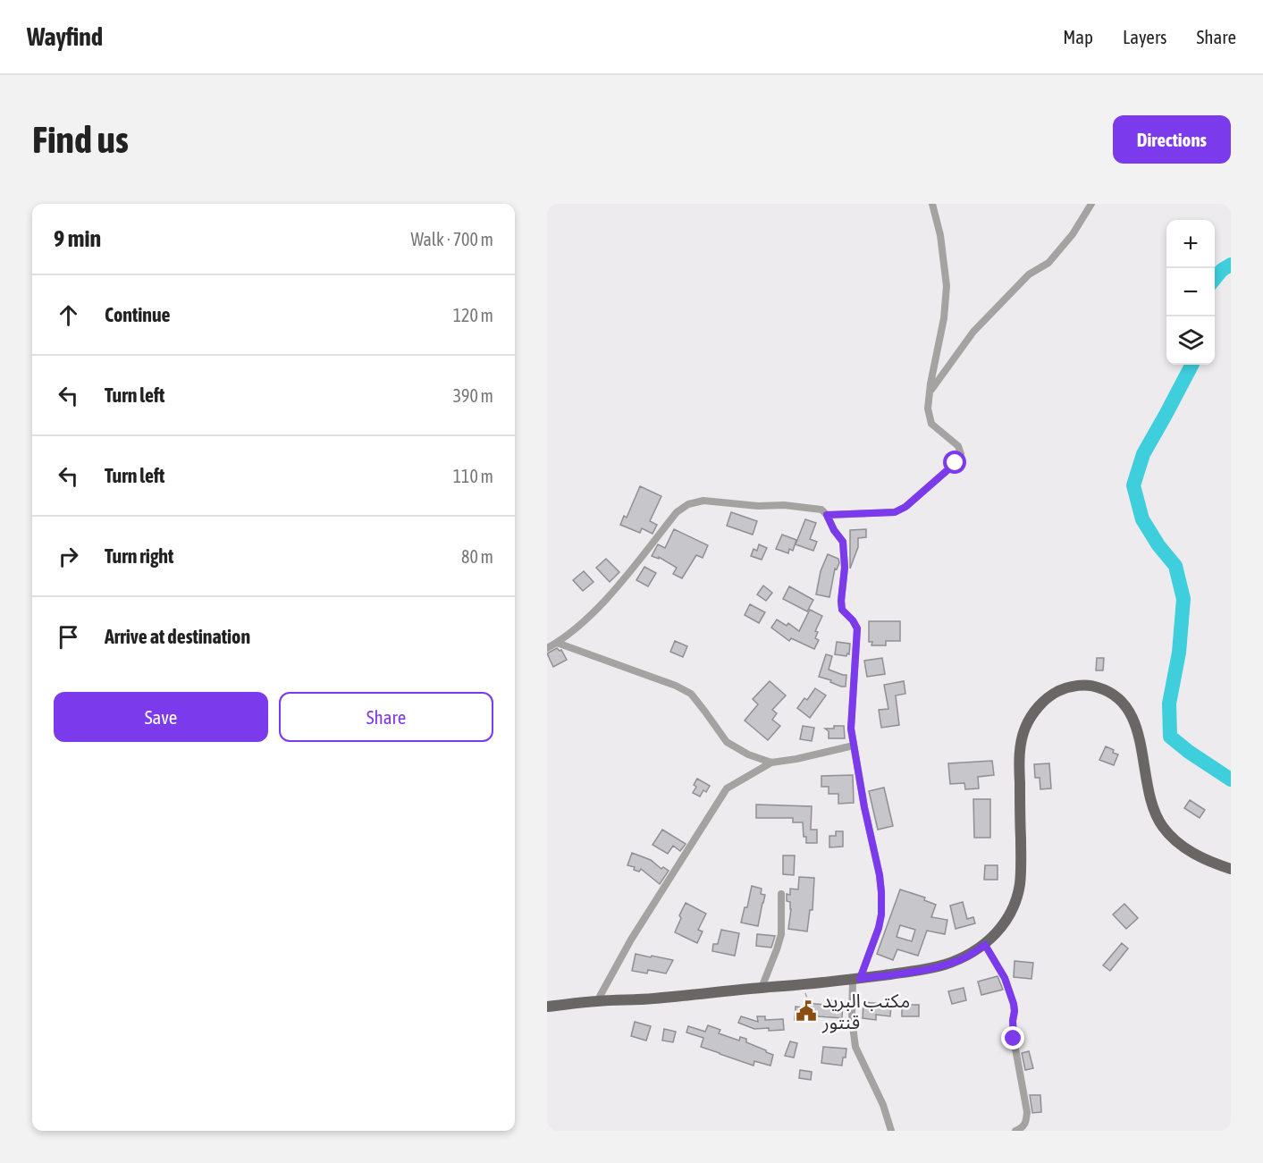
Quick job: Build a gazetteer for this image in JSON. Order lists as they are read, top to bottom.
{
  "places": {
    "public building": ["مكتب البريد قنتور"]
  },
  "page": {
    "header": "Wayfind",
    "nav": ["Map", "Layers", "Share"],
    "buttons": [
      "Directions",
      ["Save", "Share"]
    ],
    "title": "Find us",
    "heading": ["9 min", "Walk · 700 m"],
    "map_buttons": ["+", "−"],
    "list": [
      ["Continue", "120 m"],
      ["Turn left", "390 m"],
      ["Turn left", "110 m"],
      ["Turn right", "80 m"],
      "Arrive at destination"
    ]
  }
}
